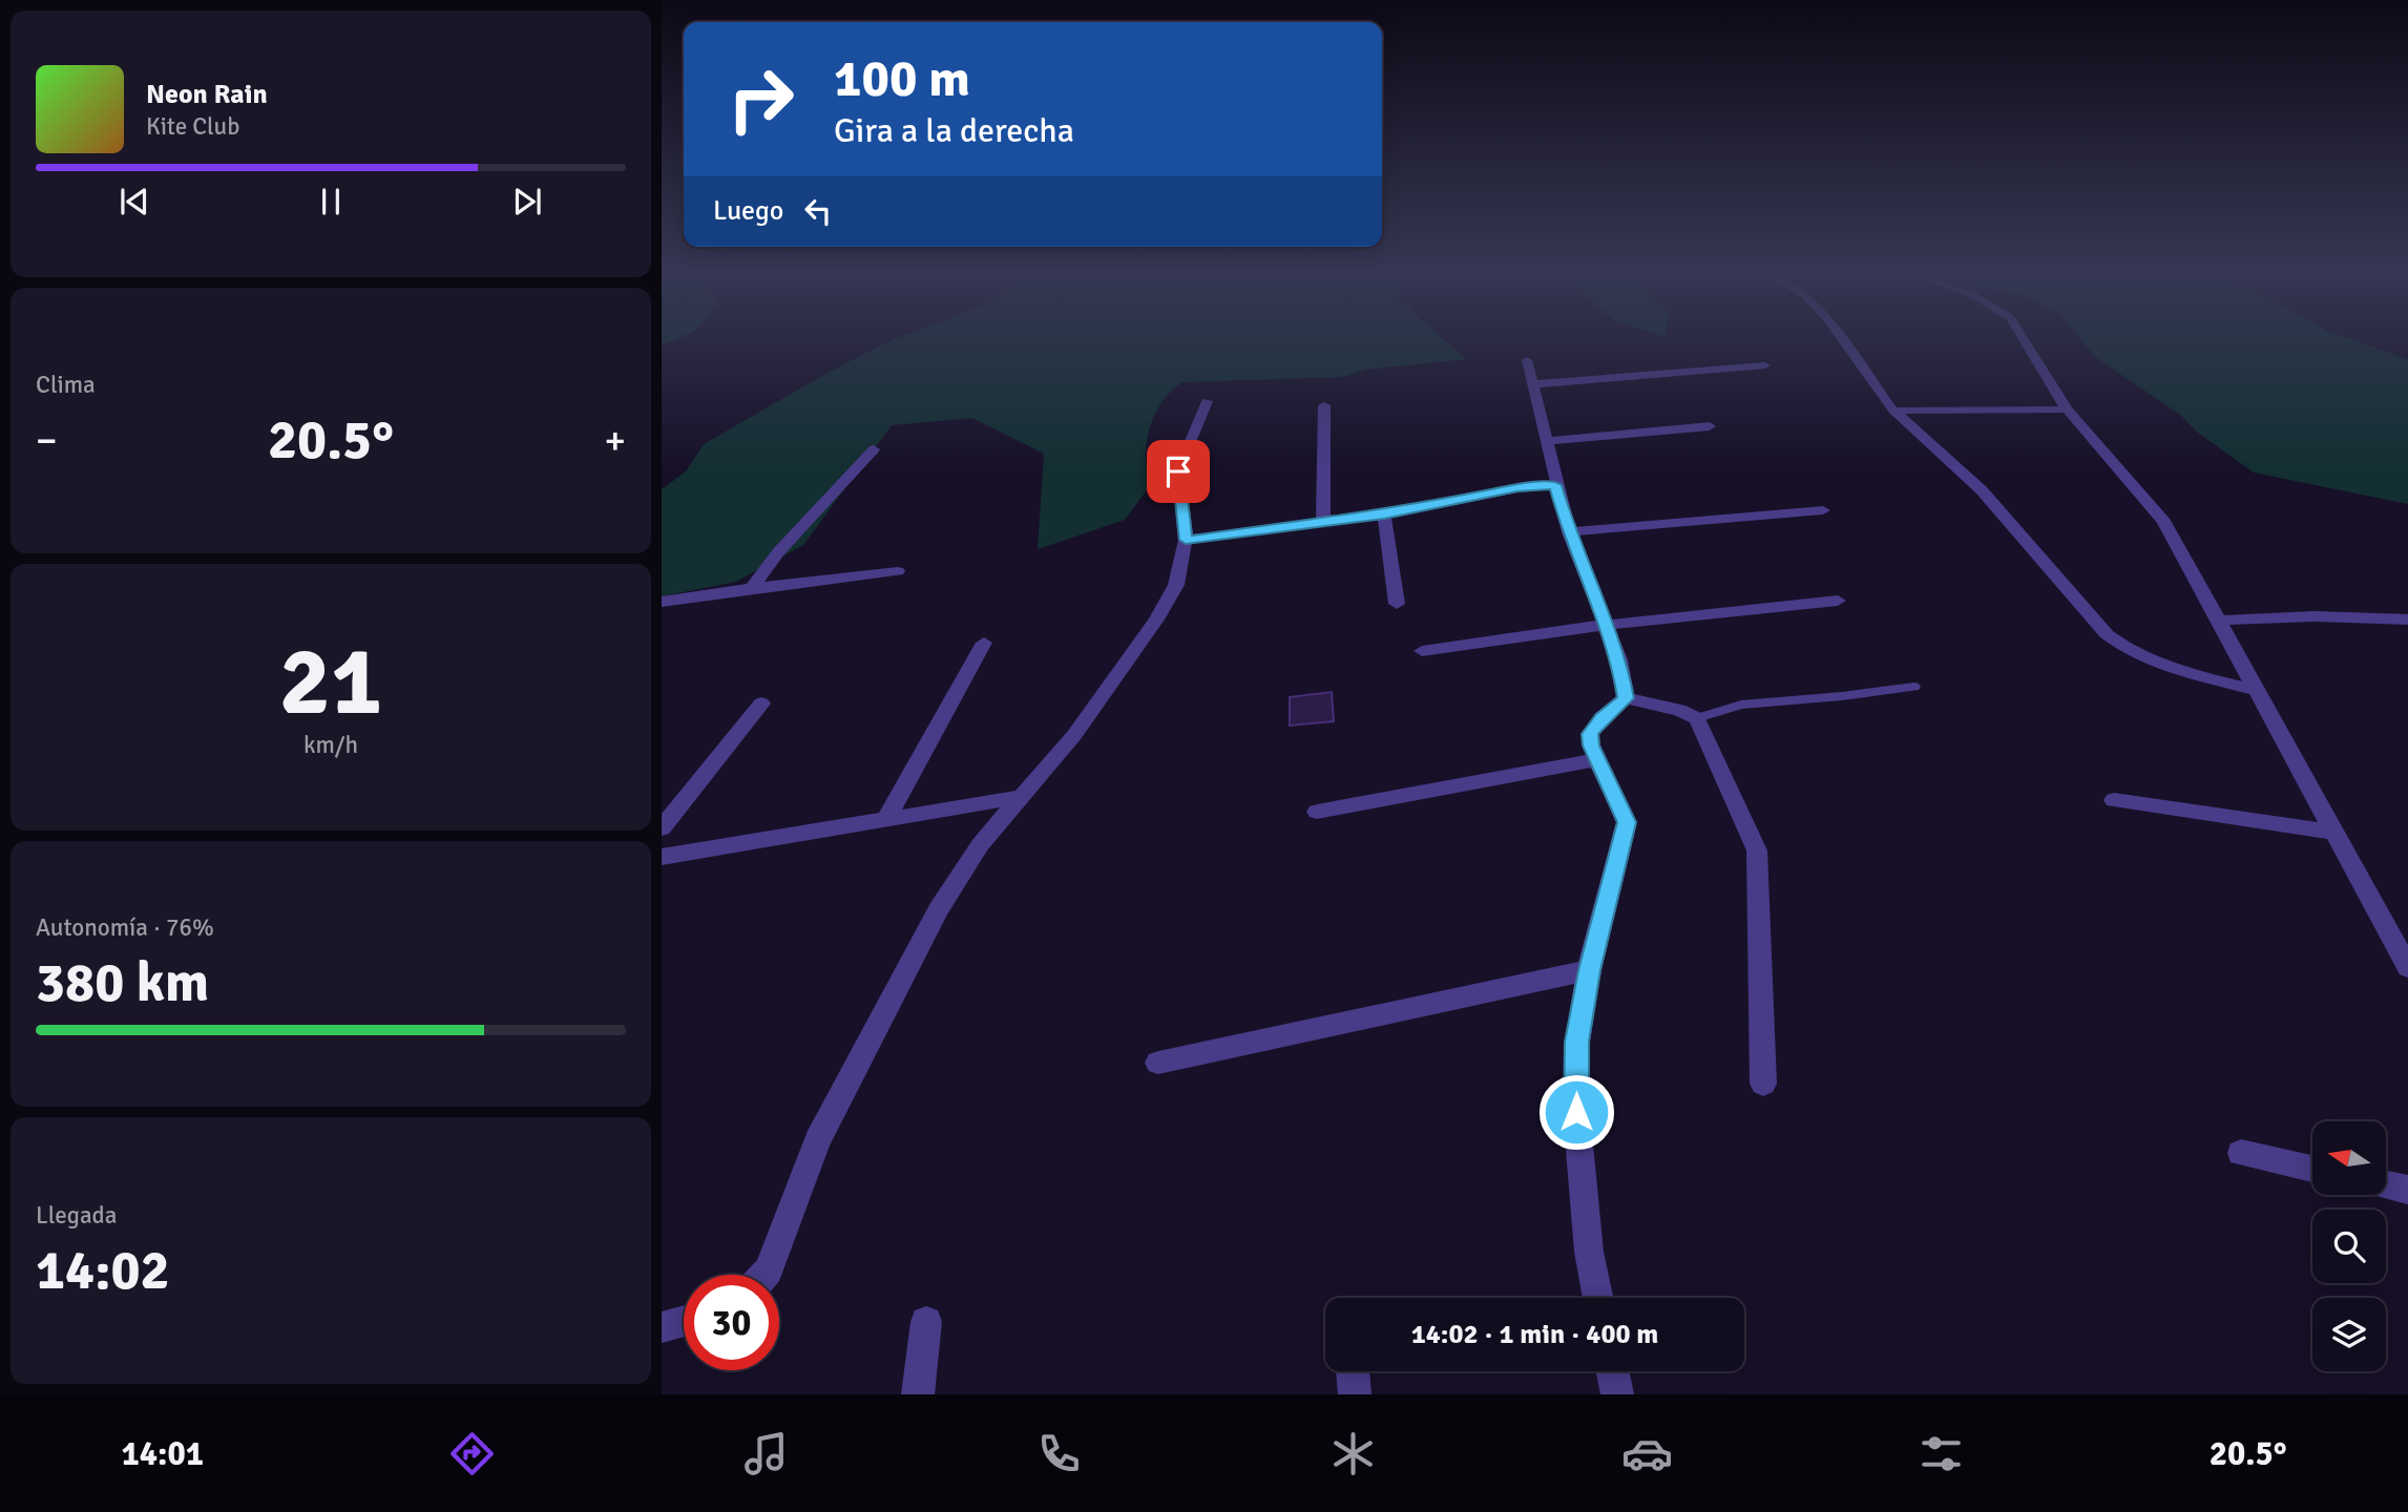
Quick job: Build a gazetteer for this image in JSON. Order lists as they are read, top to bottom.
{
  "north": "left",
  "page": {
    "turn": ["100 m", "Gira a la derecha"],
    "song": ["Neon Rain", "Kite Club"],
    "then": "Luego",
    "tile": [
      "Clima",
      ["21", "km/h"],
      ["Autonomía · 76%", "380 km"],
      ["Llegada", "14:02"]
    ],
    "heat": ["−", "20.5°", "+"],
    "limit": "30",
    "trip": "14:02 · 1 min · 400 m",
    "tabs": ["14:01", "20.5°"]
  }
}
